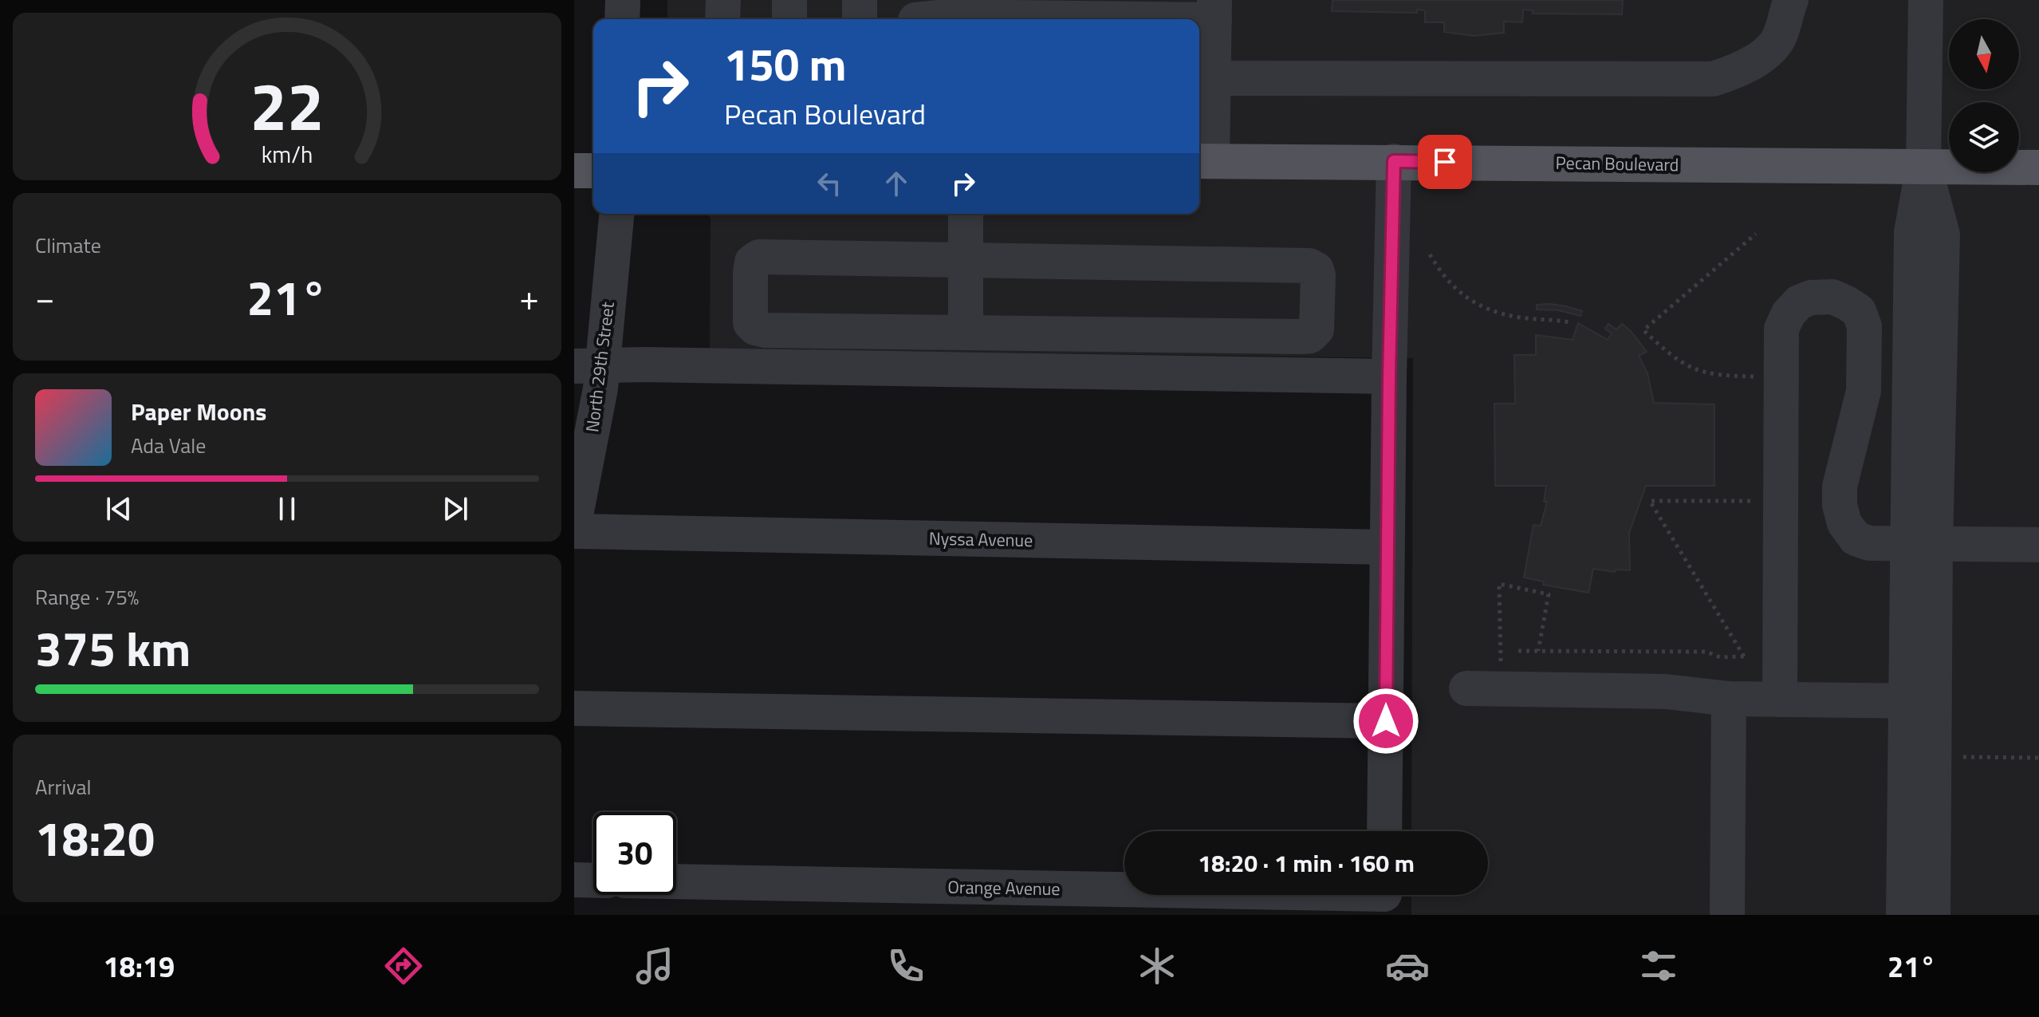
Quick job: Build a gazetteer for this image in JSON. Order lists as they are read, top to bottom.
{
  "streets": {
    "main road": ["Pecan Boulevard"],
    "street": ["North 29th Street", "Nyssa Avenue", "Orange Avenue"]
  },
  "north": "bottom",
  "page": {
    "turn": ["150 m", "Pecan Boulevard"],
    "tile": [
      "Climate",
      ["Range · 75%", "375 km"],
      ["Arrival", "18:20"]
    ],
    "heat": ["−", "21°", "+"],
    "song": ["Paper Moons", "Ada Vale"],
    "limit": "30",
    "trip": "18:20 · 1 min · 160 m",
    "tabs": ["18:19", "21°"],
    "gauge": ["22", "km/h"]
  }
}
